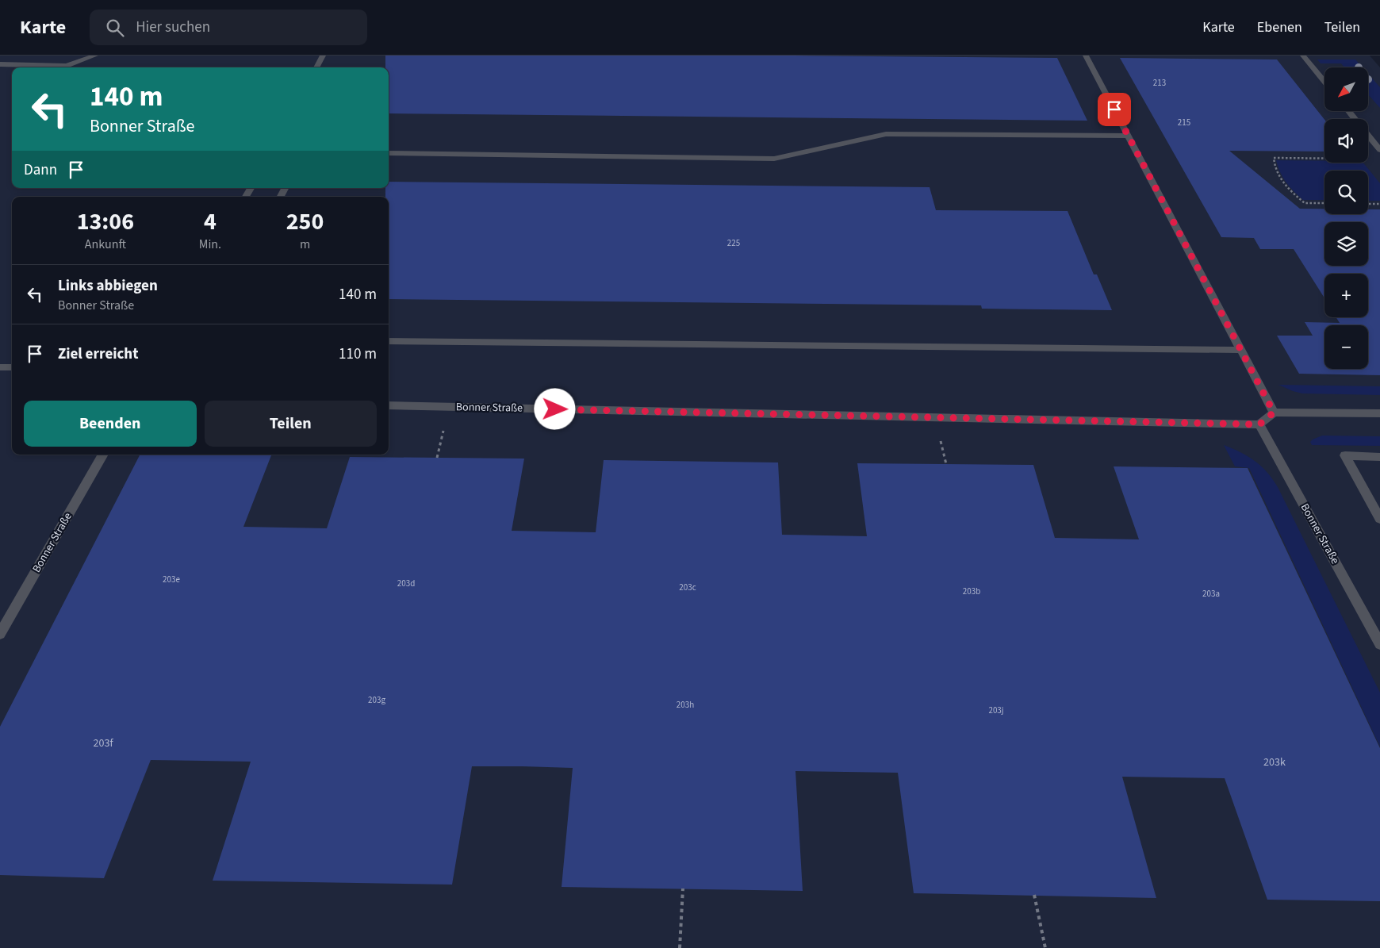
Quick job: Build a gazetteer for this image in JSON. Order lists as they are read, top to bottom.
{
  "streets": {
    "lane": ["Bonner Straße"]
  },
  "house_numbers": [
    "213",
    "215",
    "225",
    "203e",
    "203d",
    "203c",
    "203b",
    "203a",
    "203g",
    "203h",
    "203j",
    "203f",
    "203k"
  ],
  "north": "bottom left",
  "page": {
    "header": "Karte",
    "search": "Hier suchen",
    "nav": ["Karte", "Ebenen", "Teilen"],
    "map_buttons": ["+", "−"],
    "turn": ["140 m", "Bonner Straße"],
    "then": "Dann",
    "eta": [
      "13:06",
      "Ankunft",
      "4",
      "Min.",
      "250",
      "m"
    ],
    "list": [
      {
        "name": "Links abbiegen",
        "note": "Bonner Straße",
        "value": "140 m"
      },
      {
        "name": "Ziel erreicht",
        "value": "110 m"
      }
    ],
    "buttons": ["Beenden", "Teilen"]
  }
}
